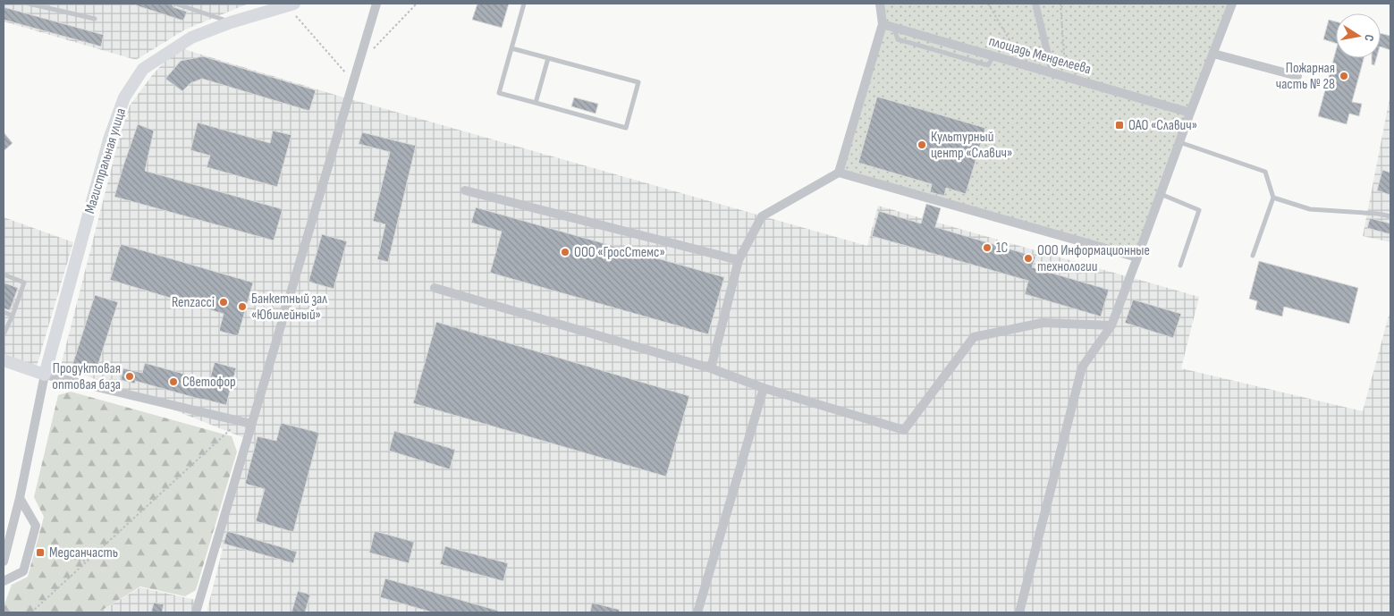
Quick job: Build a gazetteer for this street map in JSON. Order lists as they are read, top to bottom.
{
  "streets": {
    "main road": ["Магистральная улица"],
    "street": ["площадь Менделеева"]
  },
  "places": {
    "other": [
      "Пожарная часть № 28",
      "Культурный центр «Славич»",
      "1С",
      "ООО «ГросСтемс»",
      "ООО Информационные технологии",
      "Renzacci",
      "Банкетный зал «Юбилейный»",
      "Продуктовая оптовая база",
      "Светофор"
    ],
    "transit": ["ОАО «Славич»", "Медсанчасть"]
  },
  "north": "right"
}
